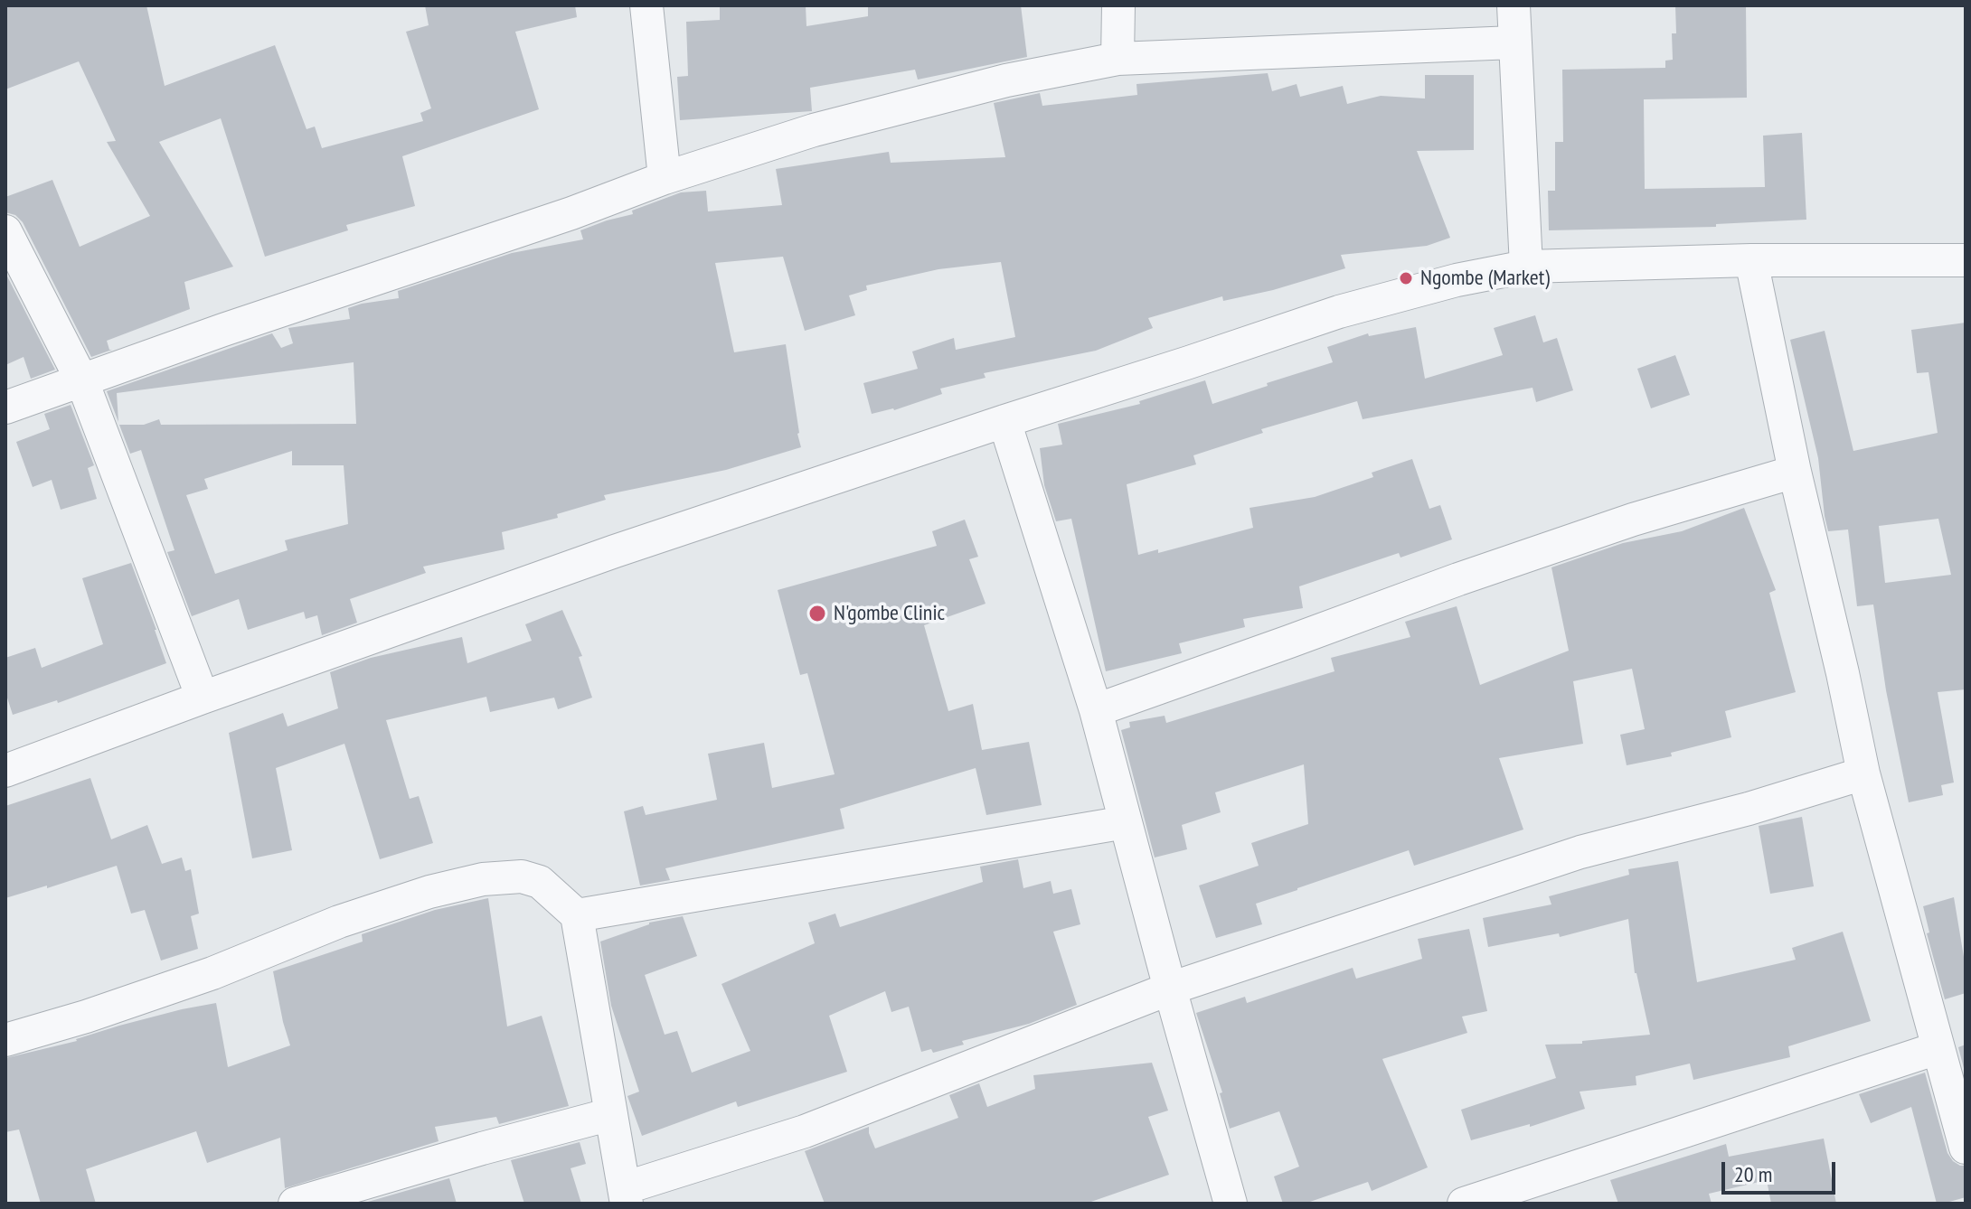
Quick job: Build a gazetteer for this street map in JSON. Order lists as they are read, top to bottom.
{
  "places": ["Ngombe (Market)", "N'gombe Clinic"],
  "scale_bar": "20 m"
}
